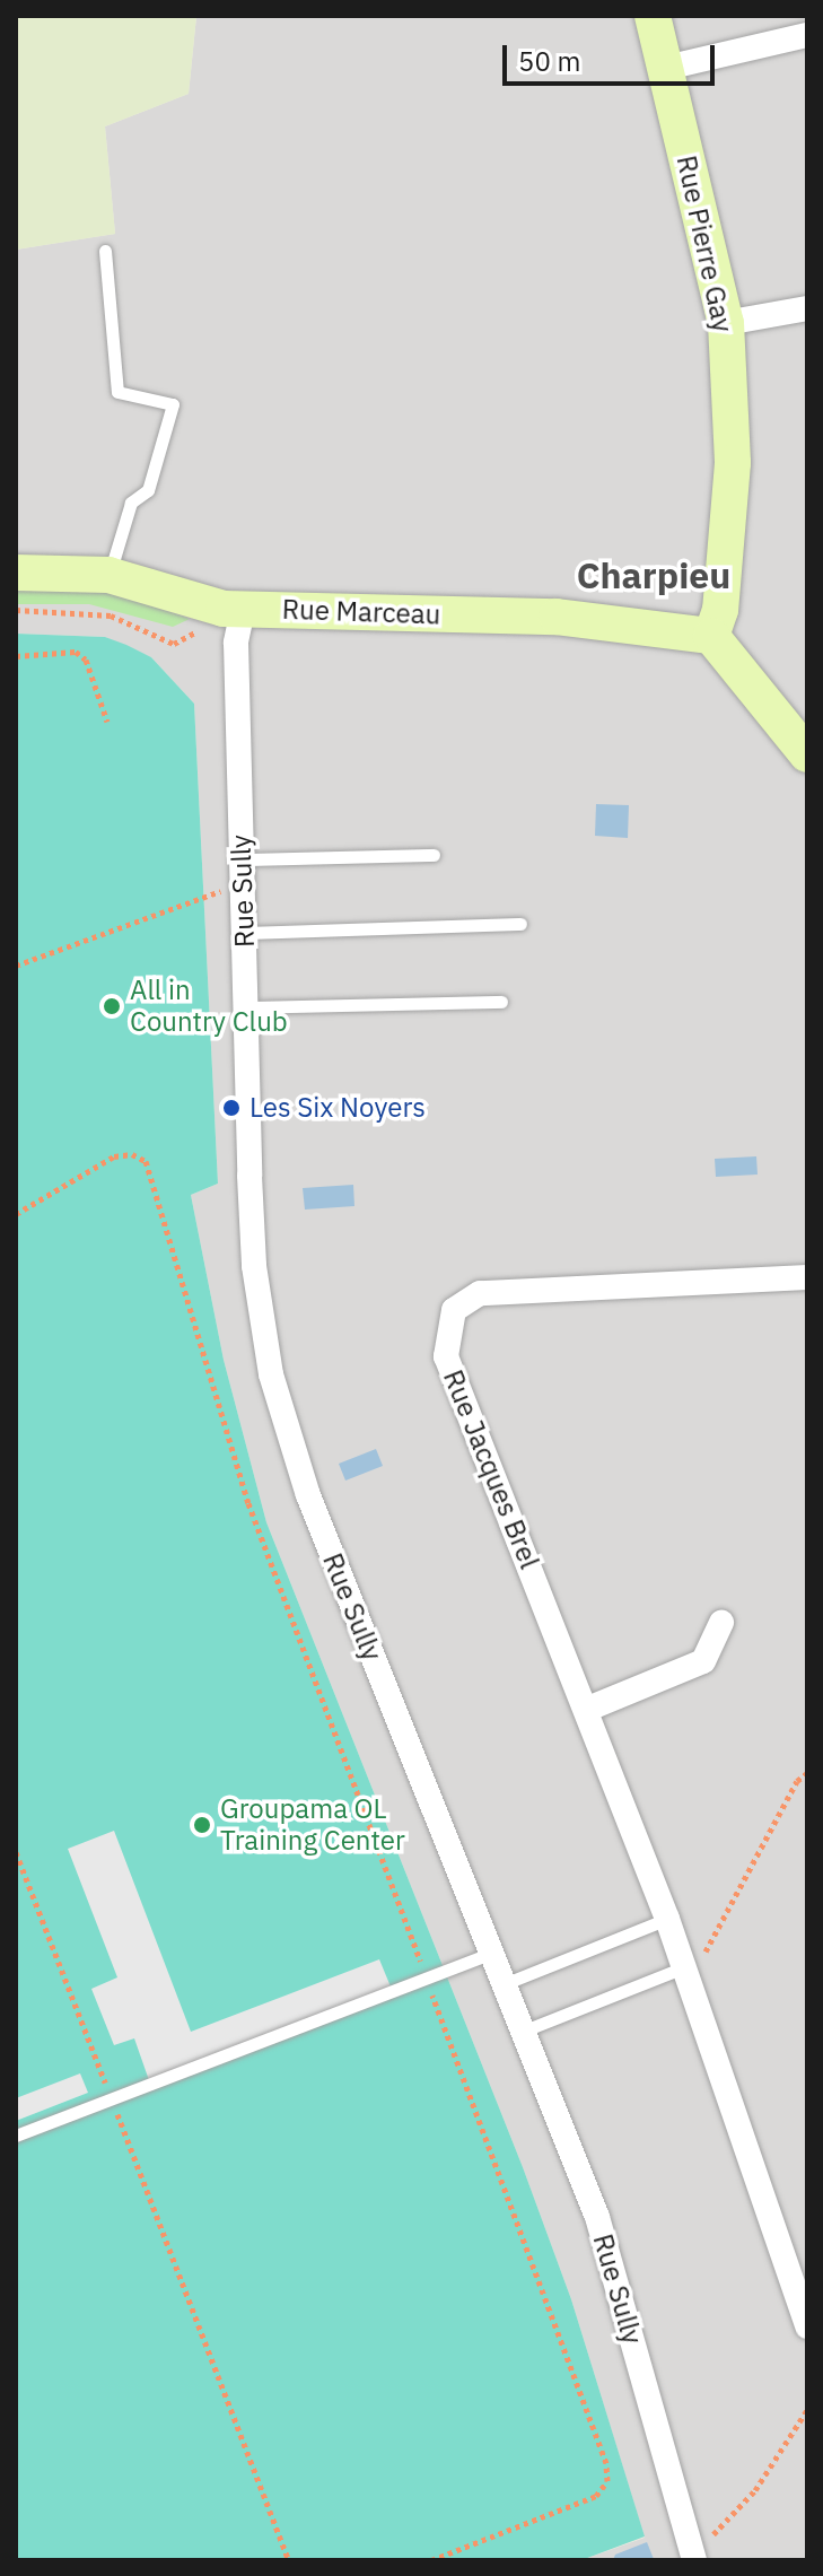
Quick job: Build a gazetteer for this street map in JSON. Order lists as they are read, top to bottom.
{
  "streets": {
    "street": [
      "Rue Pierre Gay",
      "Rue Marceau",
      "Rue Sully",
      "Rue Jacques Brel"
    ]
  },
  "crossings": [
    ["Rue Pierre Gay", "Rue Marceau"],
    ["Rue Marceau", "Rue Sully"]
  ],
  "districts": ["Charpieu"],
  "places": ["All in Country Club", "Les Six Noyers", "Groupama OL Training Center"],
  "scale_bar": "50 m"
}
